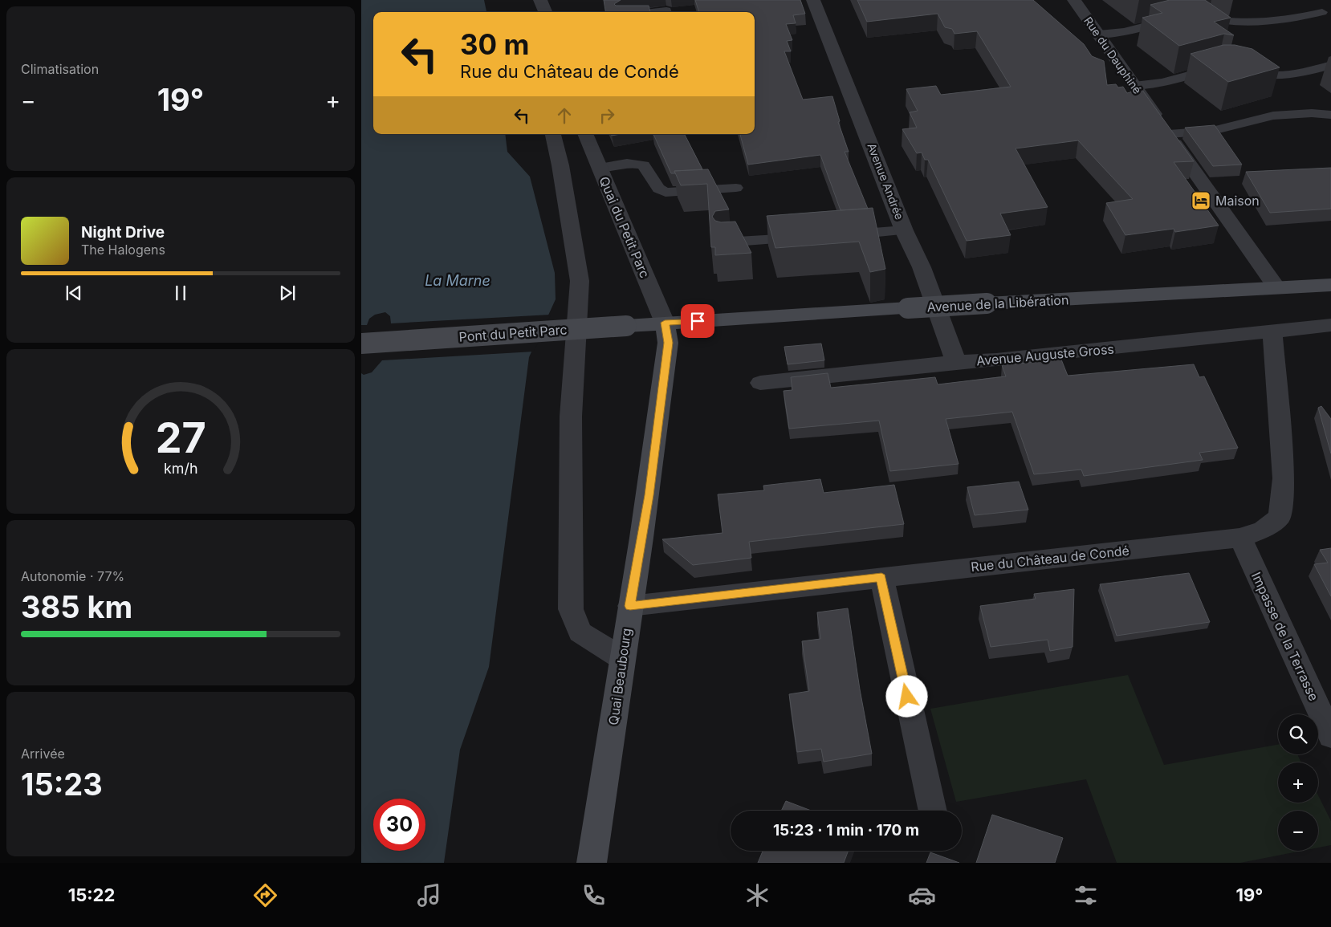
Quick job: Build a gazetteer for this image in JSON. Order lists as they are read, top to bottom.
{
  "streets": {
    "main road": ["Avenue de la Libération", "Pont du Petit Parc", "Quai Beaubourg"],
    "street": [
      "Rue du Dauphiné",
      "Avenue Andrée",
      "Quai du Petit Parc",
      "Avenue Auguste Gross",
      "Rue du Château de Condé",
      "Impasse de la Terrasse"
    ]
  },
  "crossings": [
    ["Rue du Dauphiné", "Avenue de la Libération"],
    ["Avenue Andrée", "Avenue Auguste Gross"],
    ["Quai du Petit Parc", "Avenue de la Libération"],
    ["Quai du Petit Parc", "Pont du Petit Parc"],
    ["Quai du Petit Parc", "Quai Beaubourg"],
    ["Avenue de la Libération", "Pont du Petit Parc"],
    ["Avenue de la Libération", "Quai Beaubourg"],
    ["Pont du Petit Parc", "Quai Beaubourg"],
    ["Avenue Auguste Gross", "Rue du Château de Condé"],
    ["Rue du Château de Condé", "Impasse de la Terrasse"],
    ["Rue du Château de Condé", "Quai Beaubourg"]
  ],
  "water": ["La Marne"],
  "places": {
    "hotel": ["Maison"]
  },
  "page": {
    "tile": [
      "Climatisation",
      ["Autonomie · 77%", "385 km"],
      ["Arrivée", "15:23"]
    ],
    "turn": ["30 m", "Rue du Château de Condé"],
    "heat": ["−", "19°", "+"],
    "song": ["Night Drive", "The Halogens"],
    "map_buttons": ["+", "−"],
    "limit": "30",
    "trip": "15:23 · 1 min · 170 m",
    "tabs": ["15:22", "19°"],
    "gauge": ["27", "km/h"]
  }
}
